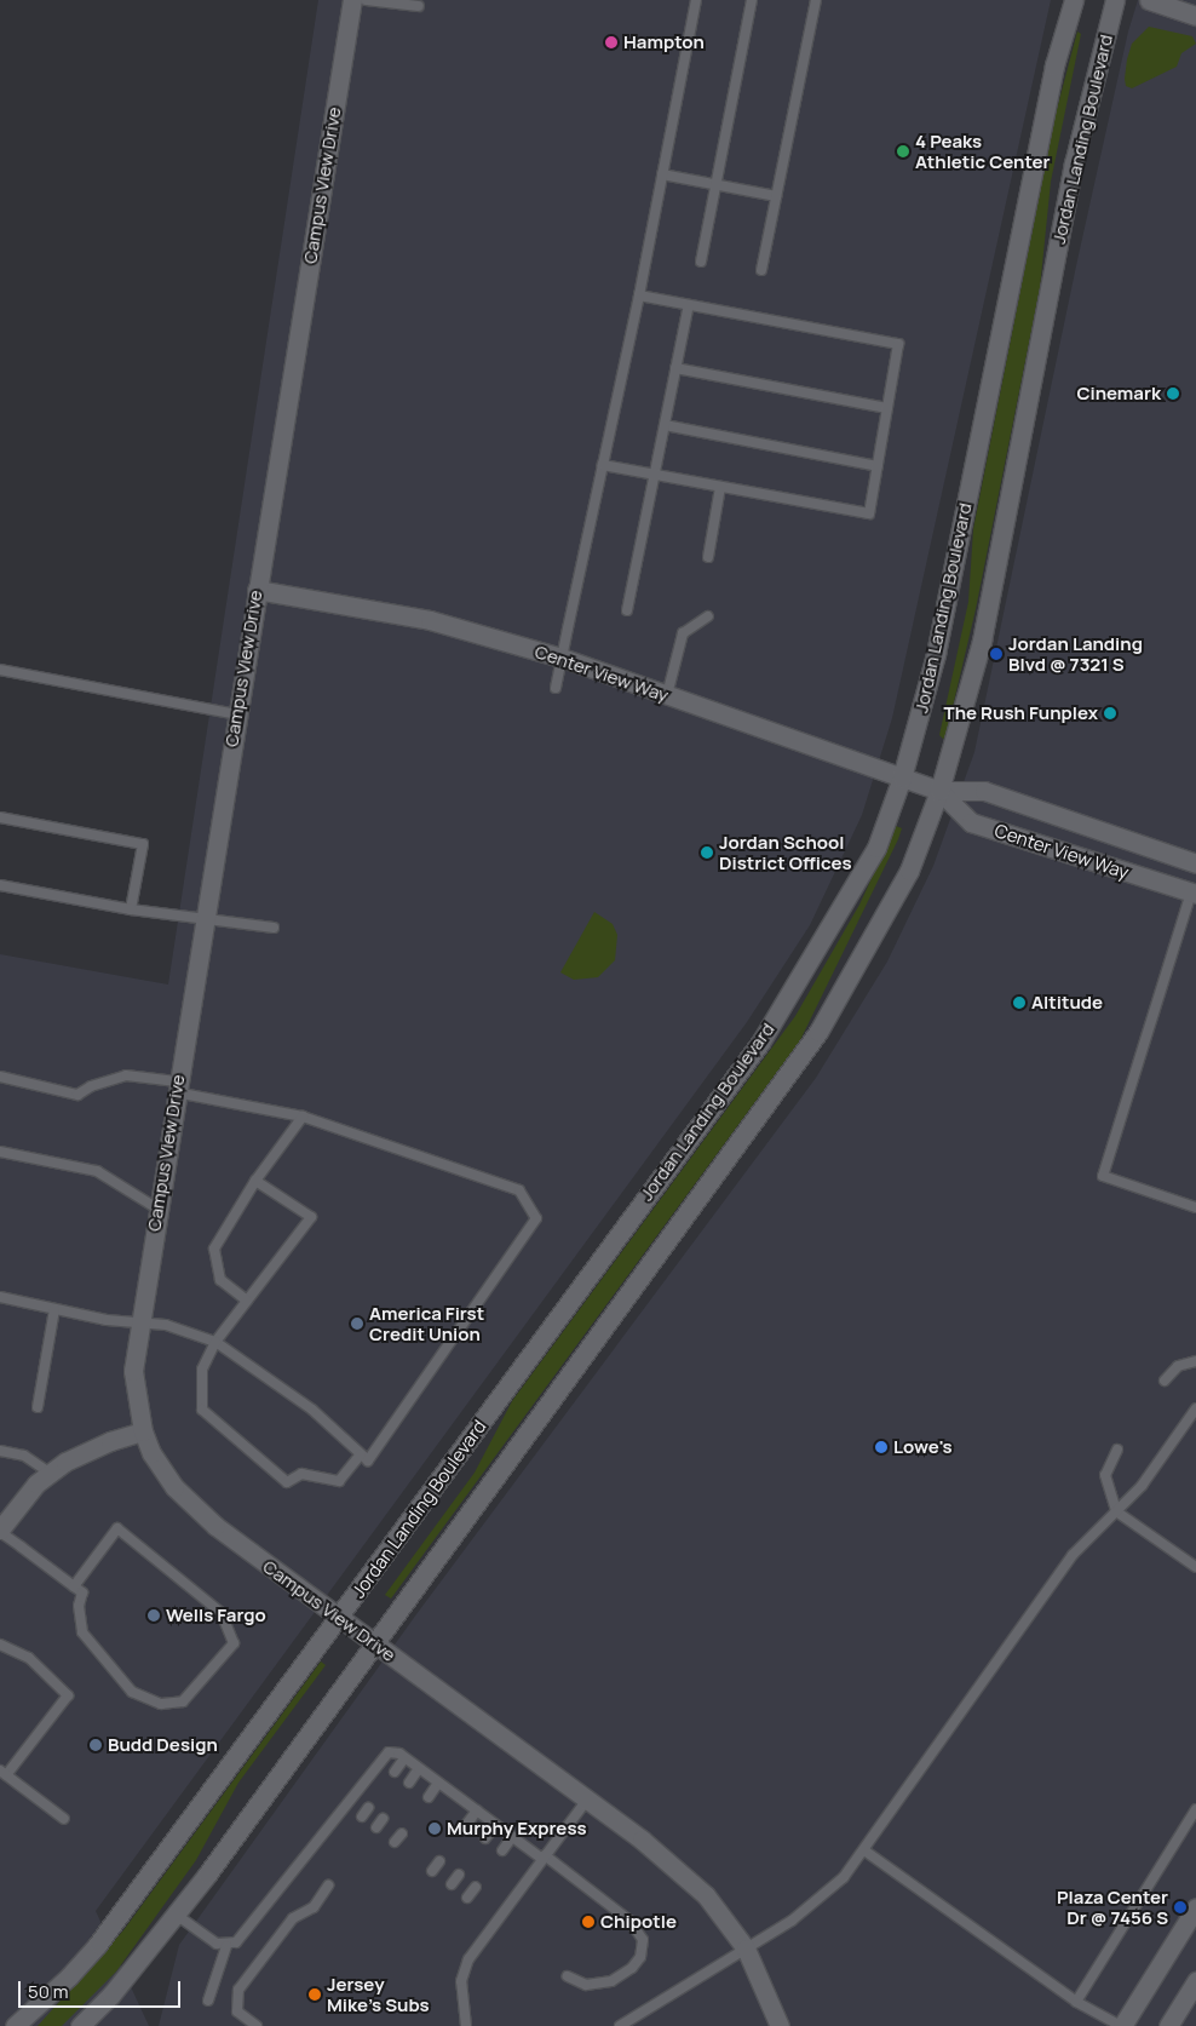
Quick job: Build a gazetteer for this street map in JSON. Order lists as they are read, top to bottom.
{
  "streets": {
    "main road": ["Jordan Landing Boulevard", "Campus View Drive", "Center View Way"]
  },
  "crossings": [
    ["Jordan Landing Boulevard", "Campus View Drive"],
    ["Jordan Landing Boulevard", "Center View Way"],
    ["Campus View Drive", "Center View Way"]
  ],
  "places": [
    "Hampton",
    "4 Peaks Athletic Center",
    "Cinemark",
    "Jordan Landing Blvd @ 7321 S",
    "The Rush Funplex",
    "Jordan School District Offices",
    "Altitude",
    "America First Credit Union",
    "Lowe's",
    "Wells Fargo",
    "Budd Design",
    "Murphy Express",
    "Plaza Center Dr @ 7456 S",
    "Chipotle",
    "Jersey Mike's Subs"
  ],
  "scale_bar": "50 m"
}
